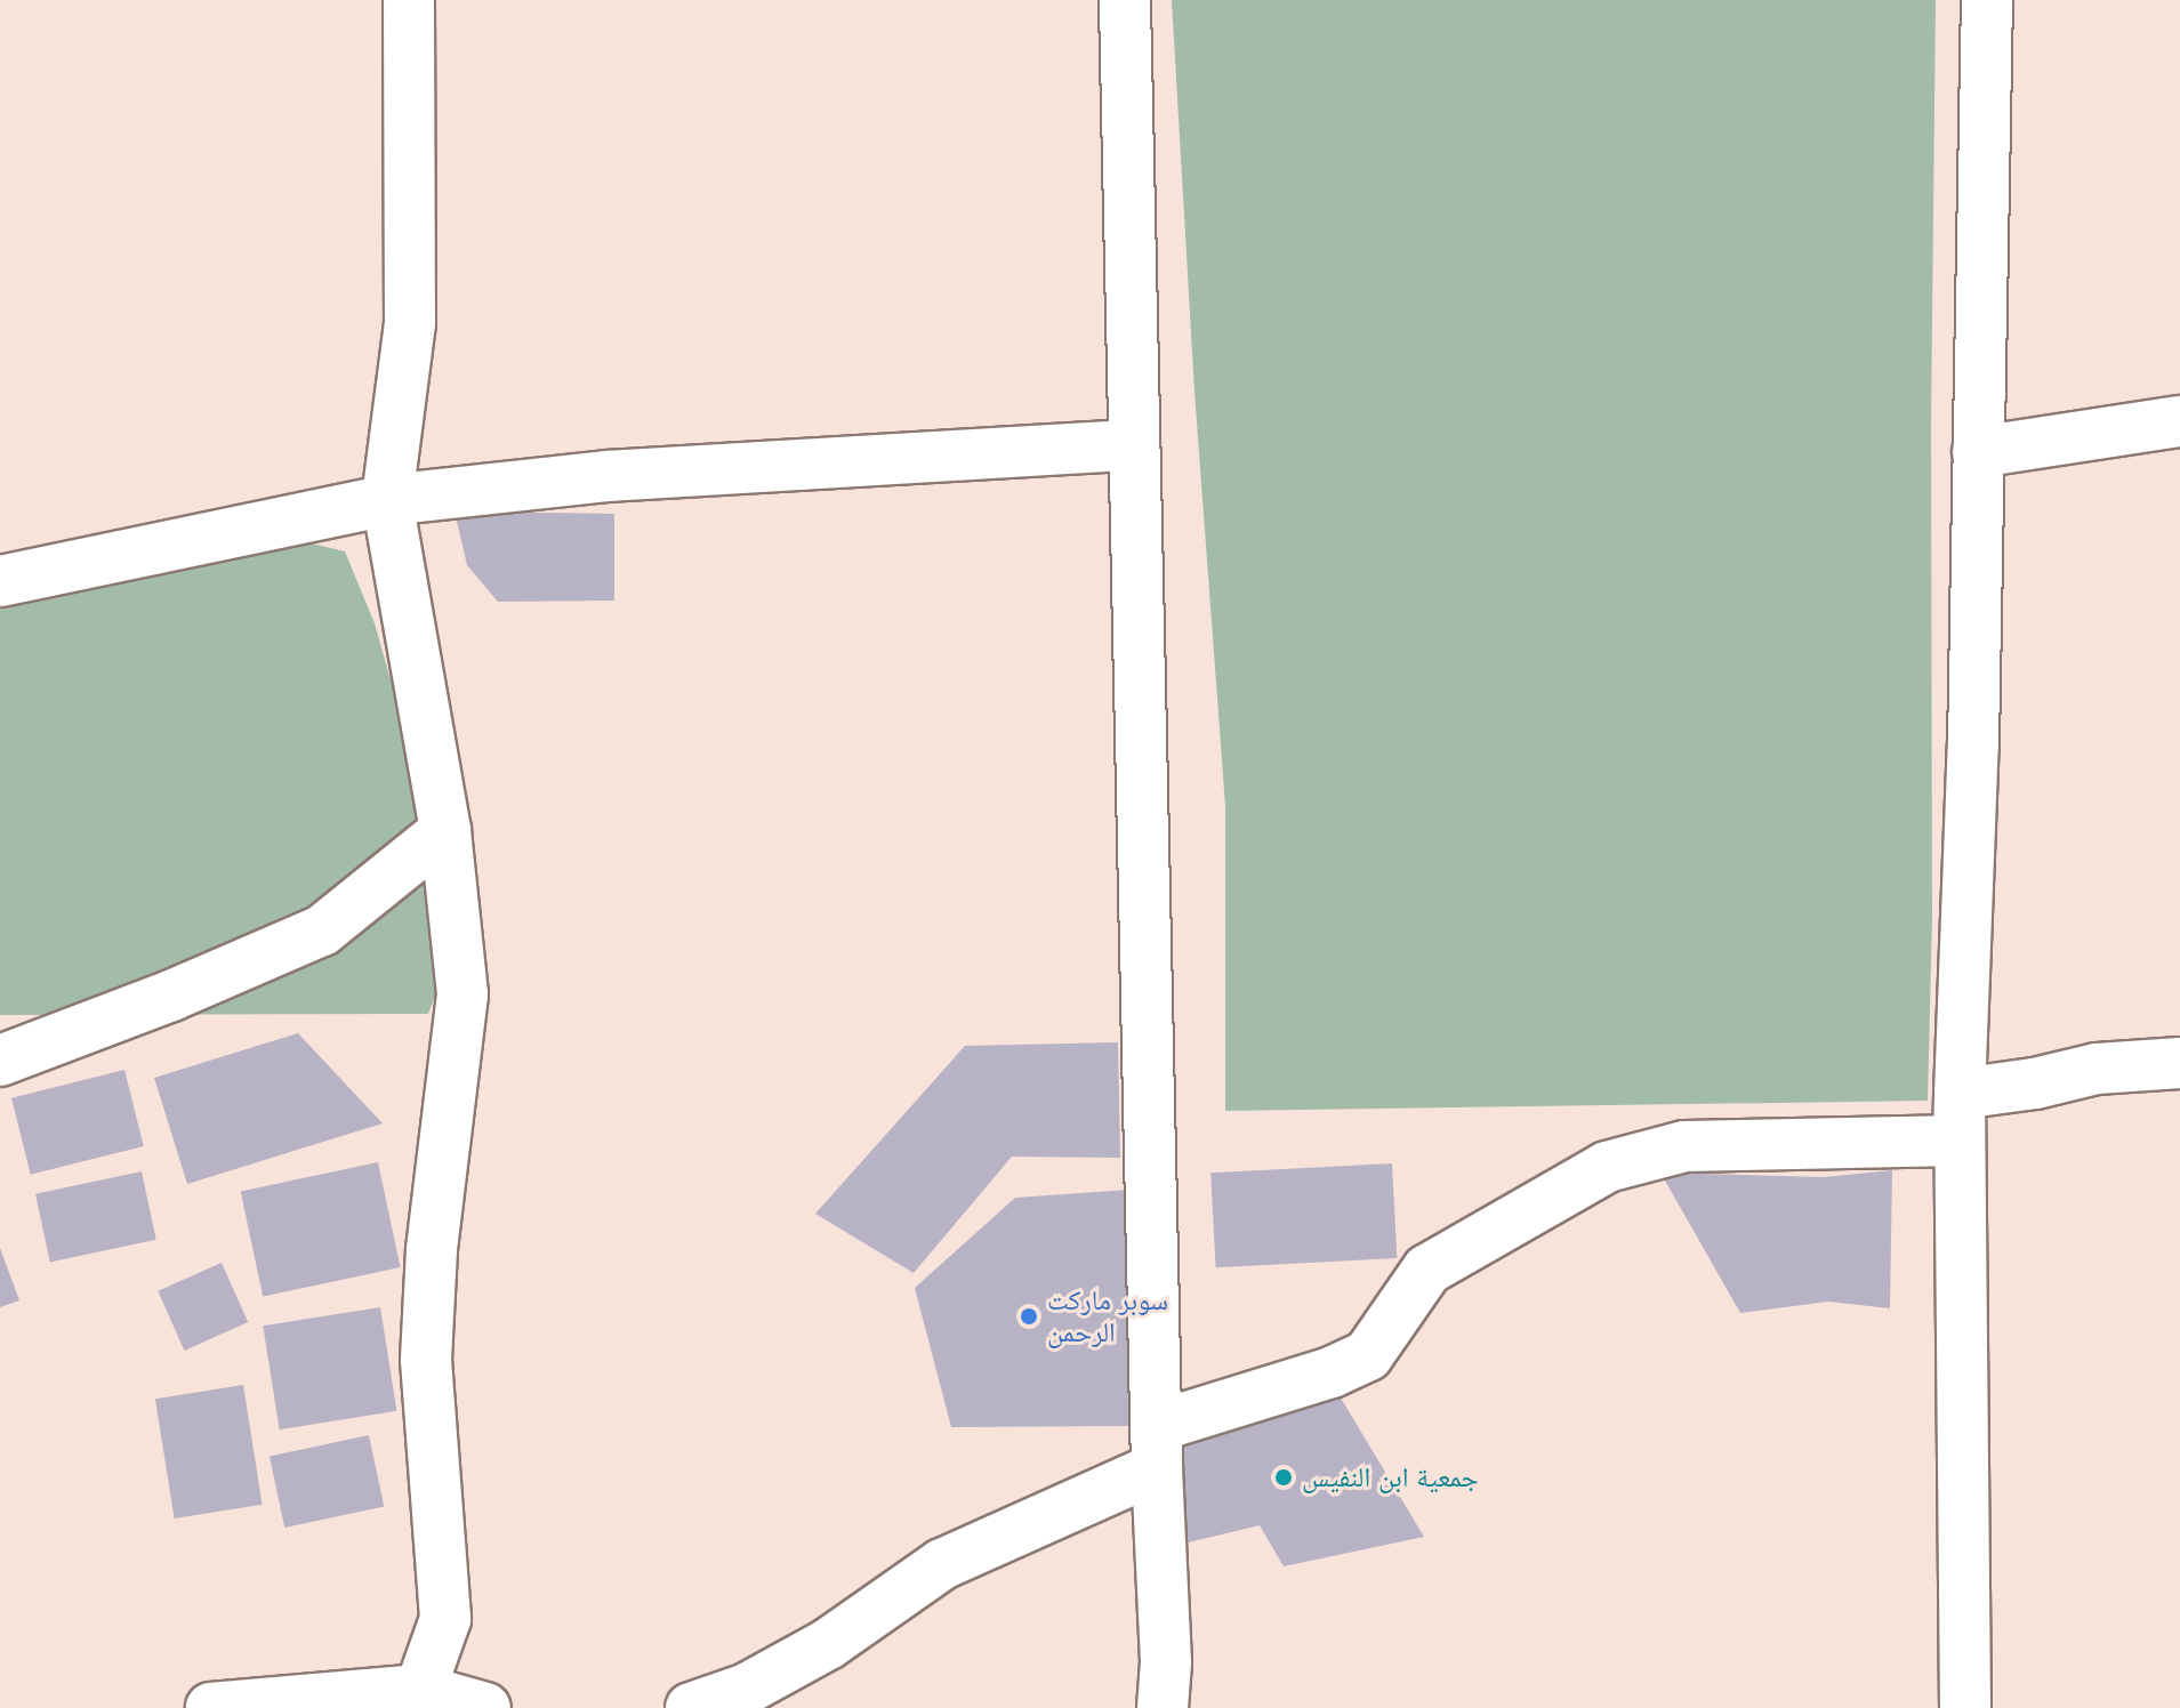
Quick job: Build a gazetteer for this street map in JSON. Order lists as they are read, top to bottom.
{
  "places": ["سوبر ماركت الرحمن", "جمعية ابن النفيس"]
}
